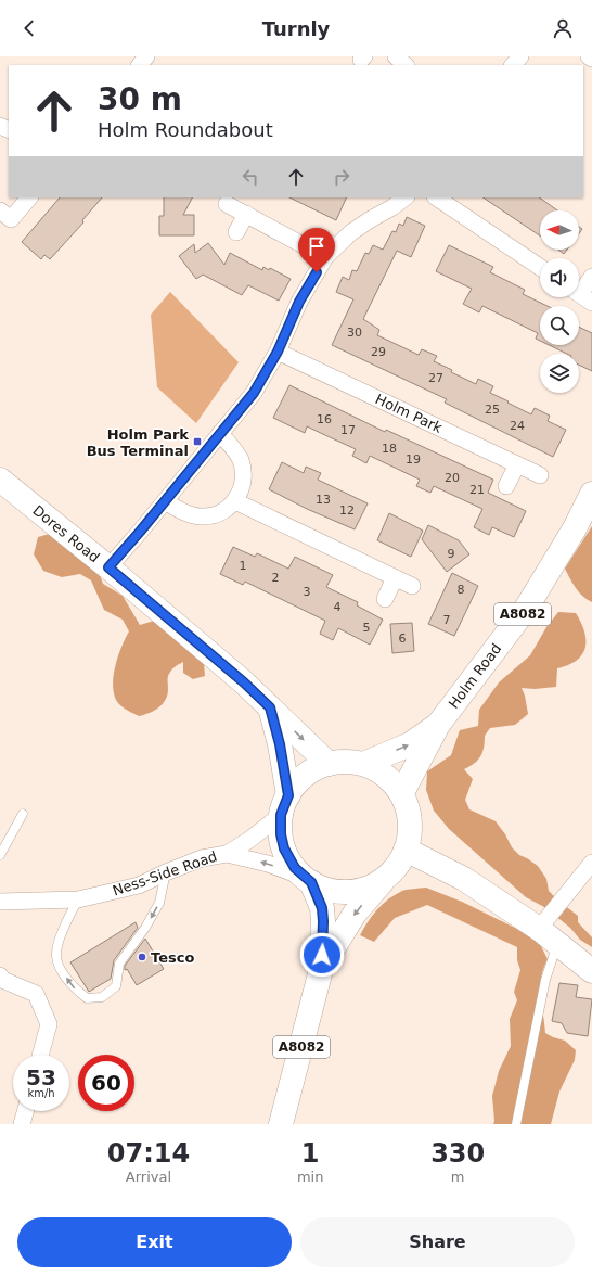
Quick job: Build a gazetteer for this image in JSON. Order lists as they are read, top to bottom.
{
  "streets": {
    "main road": ["Dores Road", "A8082", "Holm Road"],
    "street": ["Holm Park", "Ness-Side Road"]
  },
  "crossings": [
    ["Dores Road", "A8082"],
    ["Dores Road", "Holm Road"],
    ["Dores Road", "Ness-Side Road"],
    ["A8082", "Holm Road"],
    ["A8082", "Ness-Side Road"],
    ["Holm Road", "Ness-Side Road"]
  ],
  "places": {
    "transit": ["Holm Park Bus Terminal"],
    "other": ["Tesco"]
  },
  "house_numbers": [
    "30",
    "29",
    "27",
    "25",
    "16",
    "24",
    "17",
    "18",
    "19",
    "20",
    "21",
    "13",
    "12",
    "9",
    "1",
    "2",
    "8",
    "3",
    "4",
    "7",
    "5",
    "6"
  ],
  "north": "left",
  "page": {
    "header": "Turnly",
    "turn": ["30 m", "Holm Roundabout"],
    "speed": "53 km/h",
    "limit": "60",
    "eta": [
      "07:14",
      "Arrival",
      "1",
      "min",
      "330",
      "m"
    ],
    "buttons": ["Exit", "Share"]
  }
}
